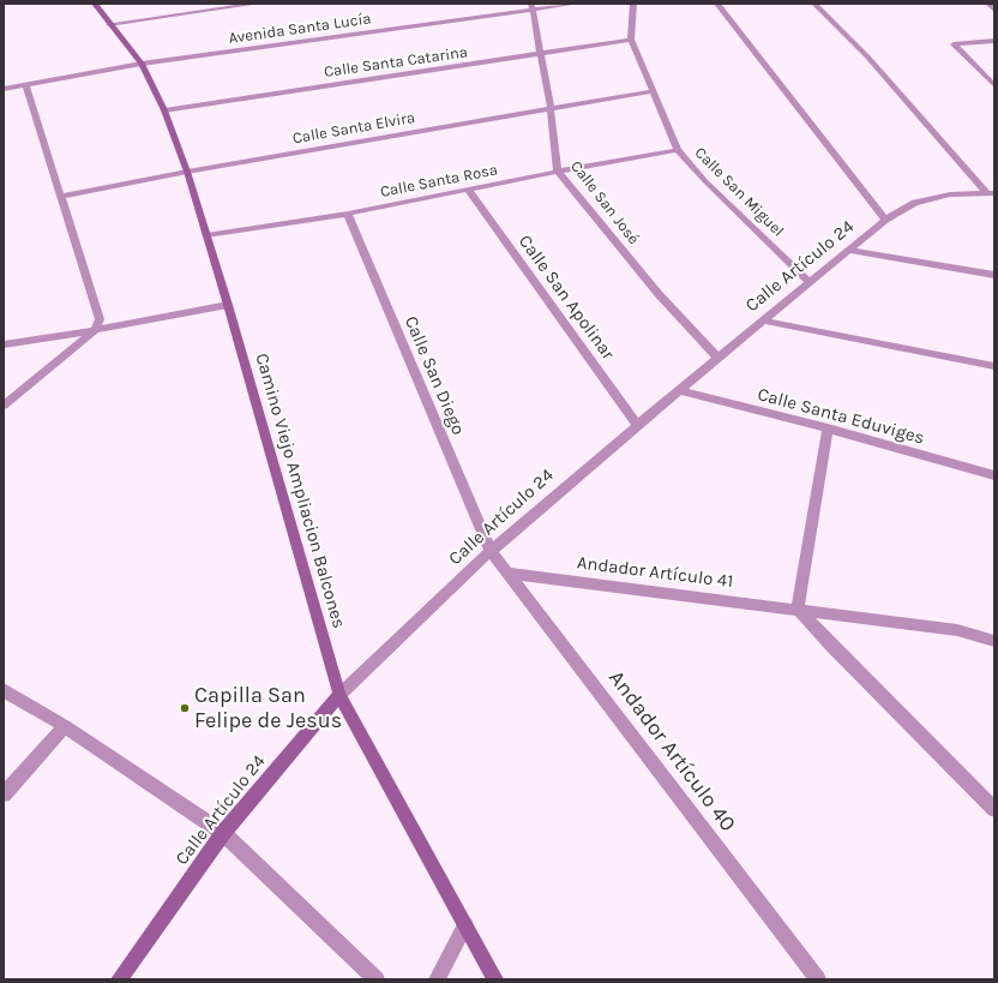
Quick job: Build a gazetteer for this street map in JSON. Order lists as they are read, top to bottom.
{
  "streets": {
    "street": [
      "Avenida Santa Lucía",
      "Calle Santa Catarina",
      "Calle Santa Elvira",
      "Calle Santa Rosa",
      "Calle San Miguel",
      "Calle San José",
      "Calle Artículo 24",
      "Calle San Apolinar",
      "Calle San Diego",
      "Calle Santa Eduviges",
      "Camino Viejo Ampliacion Balcones",
      "Andador Artículo 41",
      "Andador Artículo 40"
    ]
  },
  "crossings": [
    ["Avenida Santa Lucía", "Calle San José"],
    ["Avenida Santa Lucía", "Camino Viejo Ampliacion Balcones"],
    ["Calle Santa Catarina", "Calle San Miguel"],
    ["Calle Santa Catarina", "Calle San José"],
    ["Calle Santa Catarina", "Camino Viejo Ampliacion Balcones"],
    ["Calle Santa Elvira", "Calle San Miguel"],
    ["Calle Santa Elvira", "Calle San José"],
    ["Calle Santa Elvira", "Camino Viejo Ampliacion Balcones"],
    ["Calle Santa Rosa", "Calle San Miguel"],
    ["Calle Santa Rosa", "Calle San José"],
    ["Calle Santa Rosa", "Calle San Apolinar"],
    ["Calle Santa Rosa", "Calle San Diego"],
    ["Calle Santa Rosa", "Camino Viejo Ampliacion Balcones"],
    ["Calle San Miguel", "Calle Artículo 24"],
    ["Calle San José", "Calle Artículo 24"],
    ["Calle Artículo 24", "Calle San Apolinar"],
    ["Calle Artículo 24", "Calle San Diego"],
    ["Calle Artículo 24", "Calle Santa Eduviges"],
    ["Calle Artículo 24", "Camino Viejo Ampliacion Balcones"],
    ["Calle Artículo 24", "Andador Artículo 40"],
    ["Calle San Diego", "Andador Artículo 40"],
    ["Andador Artículo 41", "Andador Artículo 40"]
  ],
  "places": ["Capilla San Felipe de Jesus"]
}
